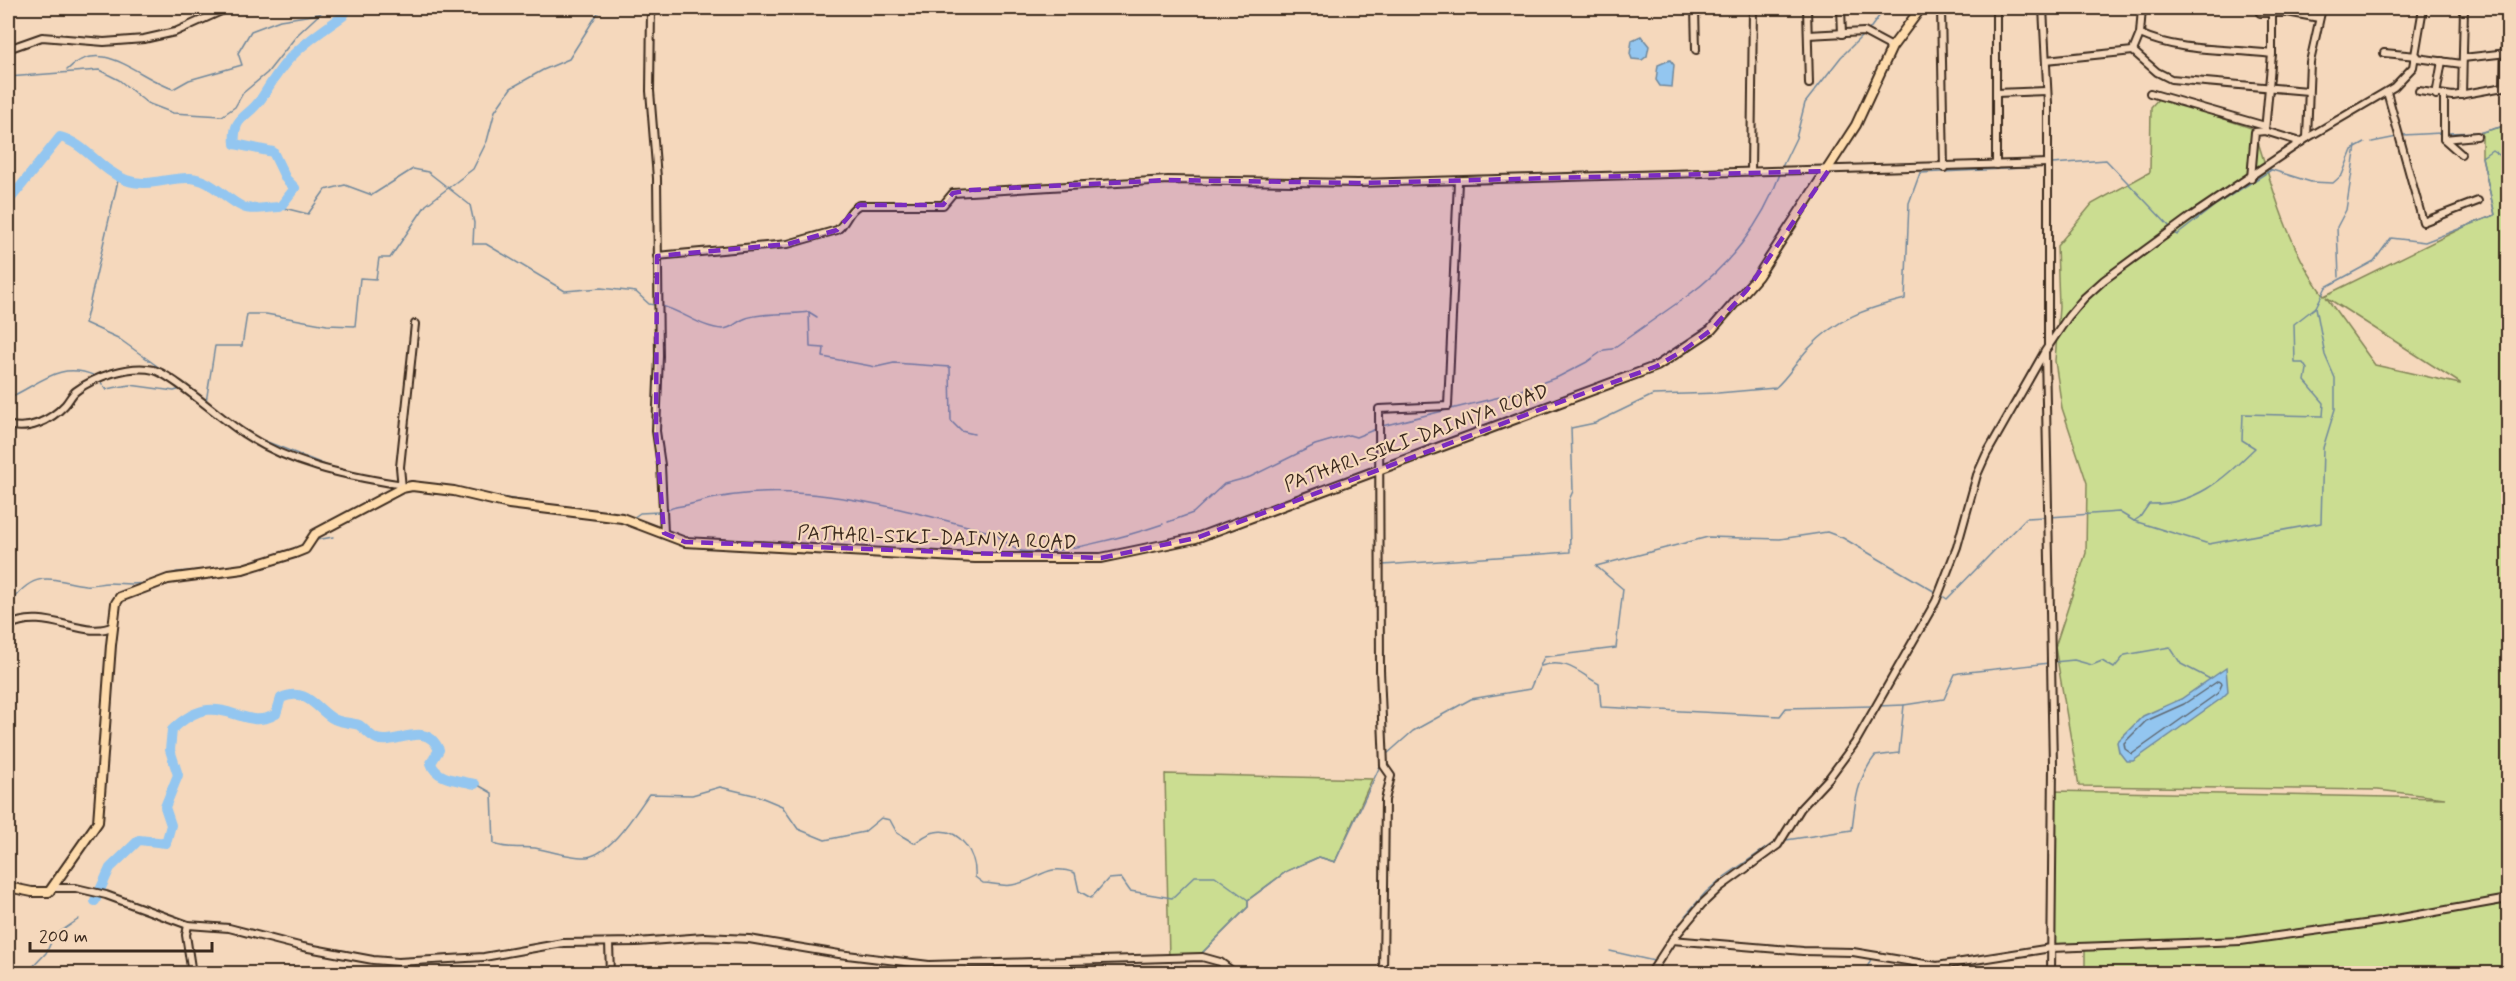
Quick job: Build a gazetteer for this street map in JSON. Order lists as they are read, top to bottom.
{
  "streets": {
    "main road": ["PATHARI-SIKI-DAINIYA ROAD"]
  },
  "scale_bar": "200 m"
}
